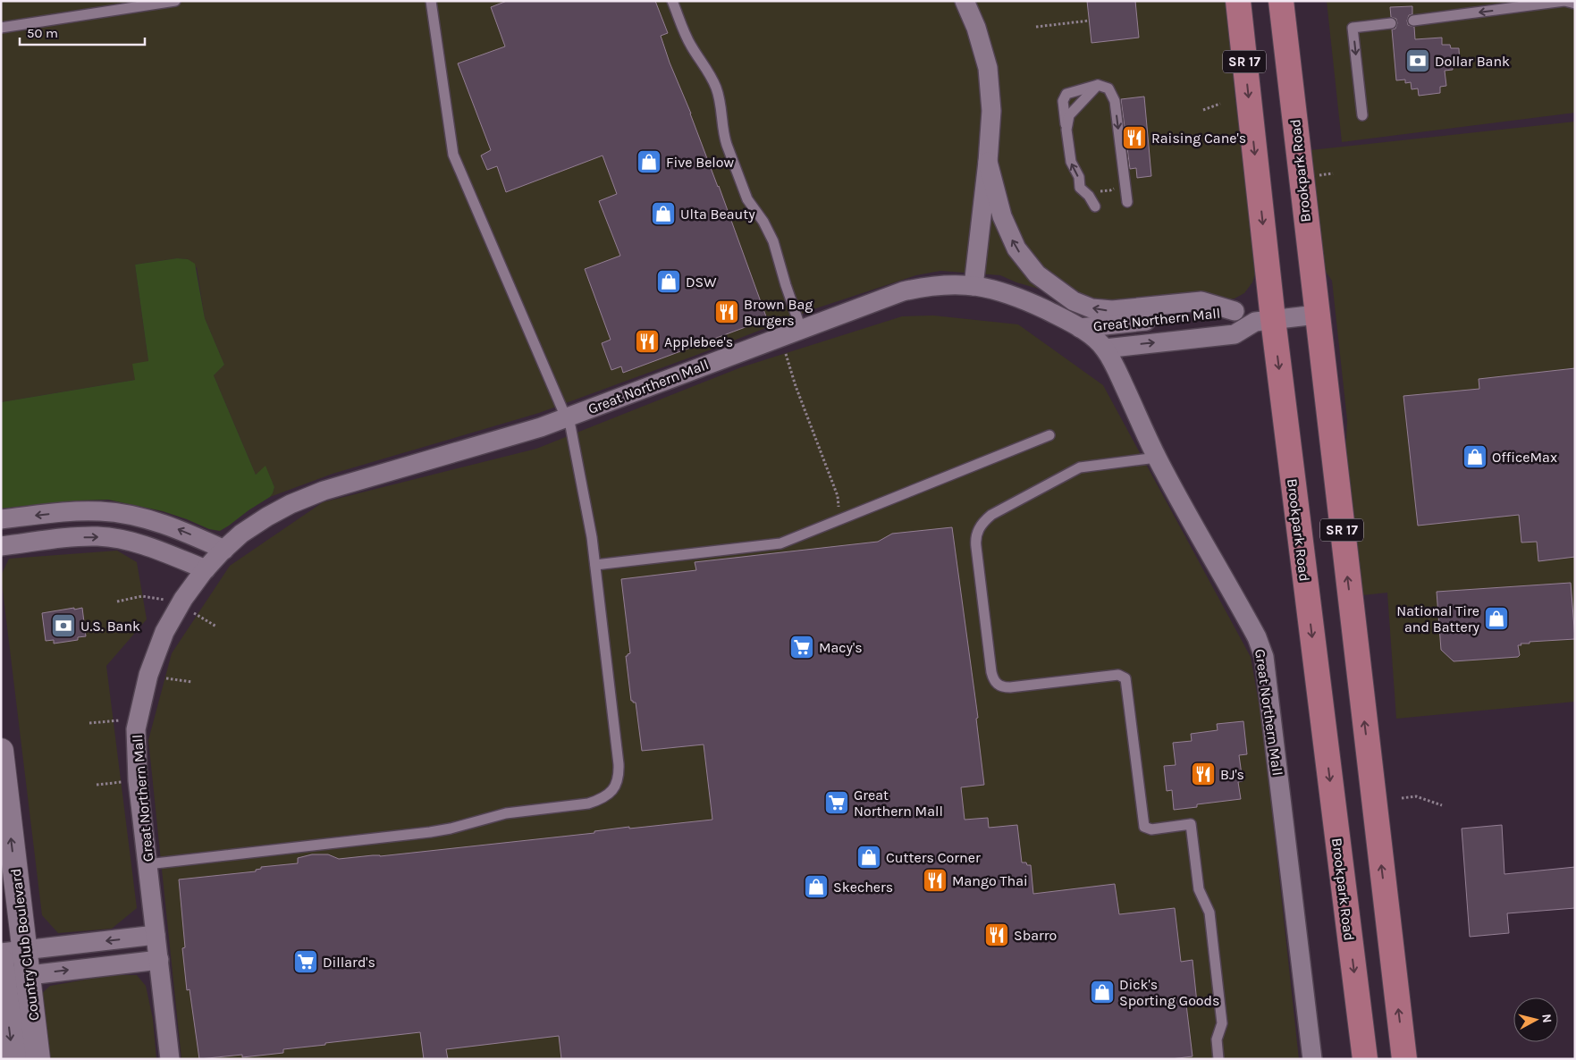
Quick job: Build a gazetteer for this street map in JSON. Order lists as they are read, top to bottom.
{
  "streets": {
    "main road": ["SR 17", "Brookpark Road"],
    "street": ["Great Northern Mall", "Country Club Boulevard"]
  },
  "crossings": [
    ["Brookpark Road", "Great Northern Mall"]
  ],
  "places": {
    "bank": ["Dollar Bank", "U.S. Bank"],
    "restaurant": [
      "Raising Cane's",
      "Brown Bag Burgers",
      "Applebee's",
      "BJ's",
      "Mango Thai",
      "Sbarro"
    ],
    "shop": [
      "Five Below",
      "Ulta Beauty",
      "DSW",
      "OfficeMax",
      "National Tire and Battery",
      "Cutters Corner",
      "Skechers",
      "Dick's Sporting Goods"
    ],
    "supermarket": ["Macy's", "Great Northern Mall", "Dillard's"]
  },
  "scale_bar": "50 m",
  "north": "right"
}
